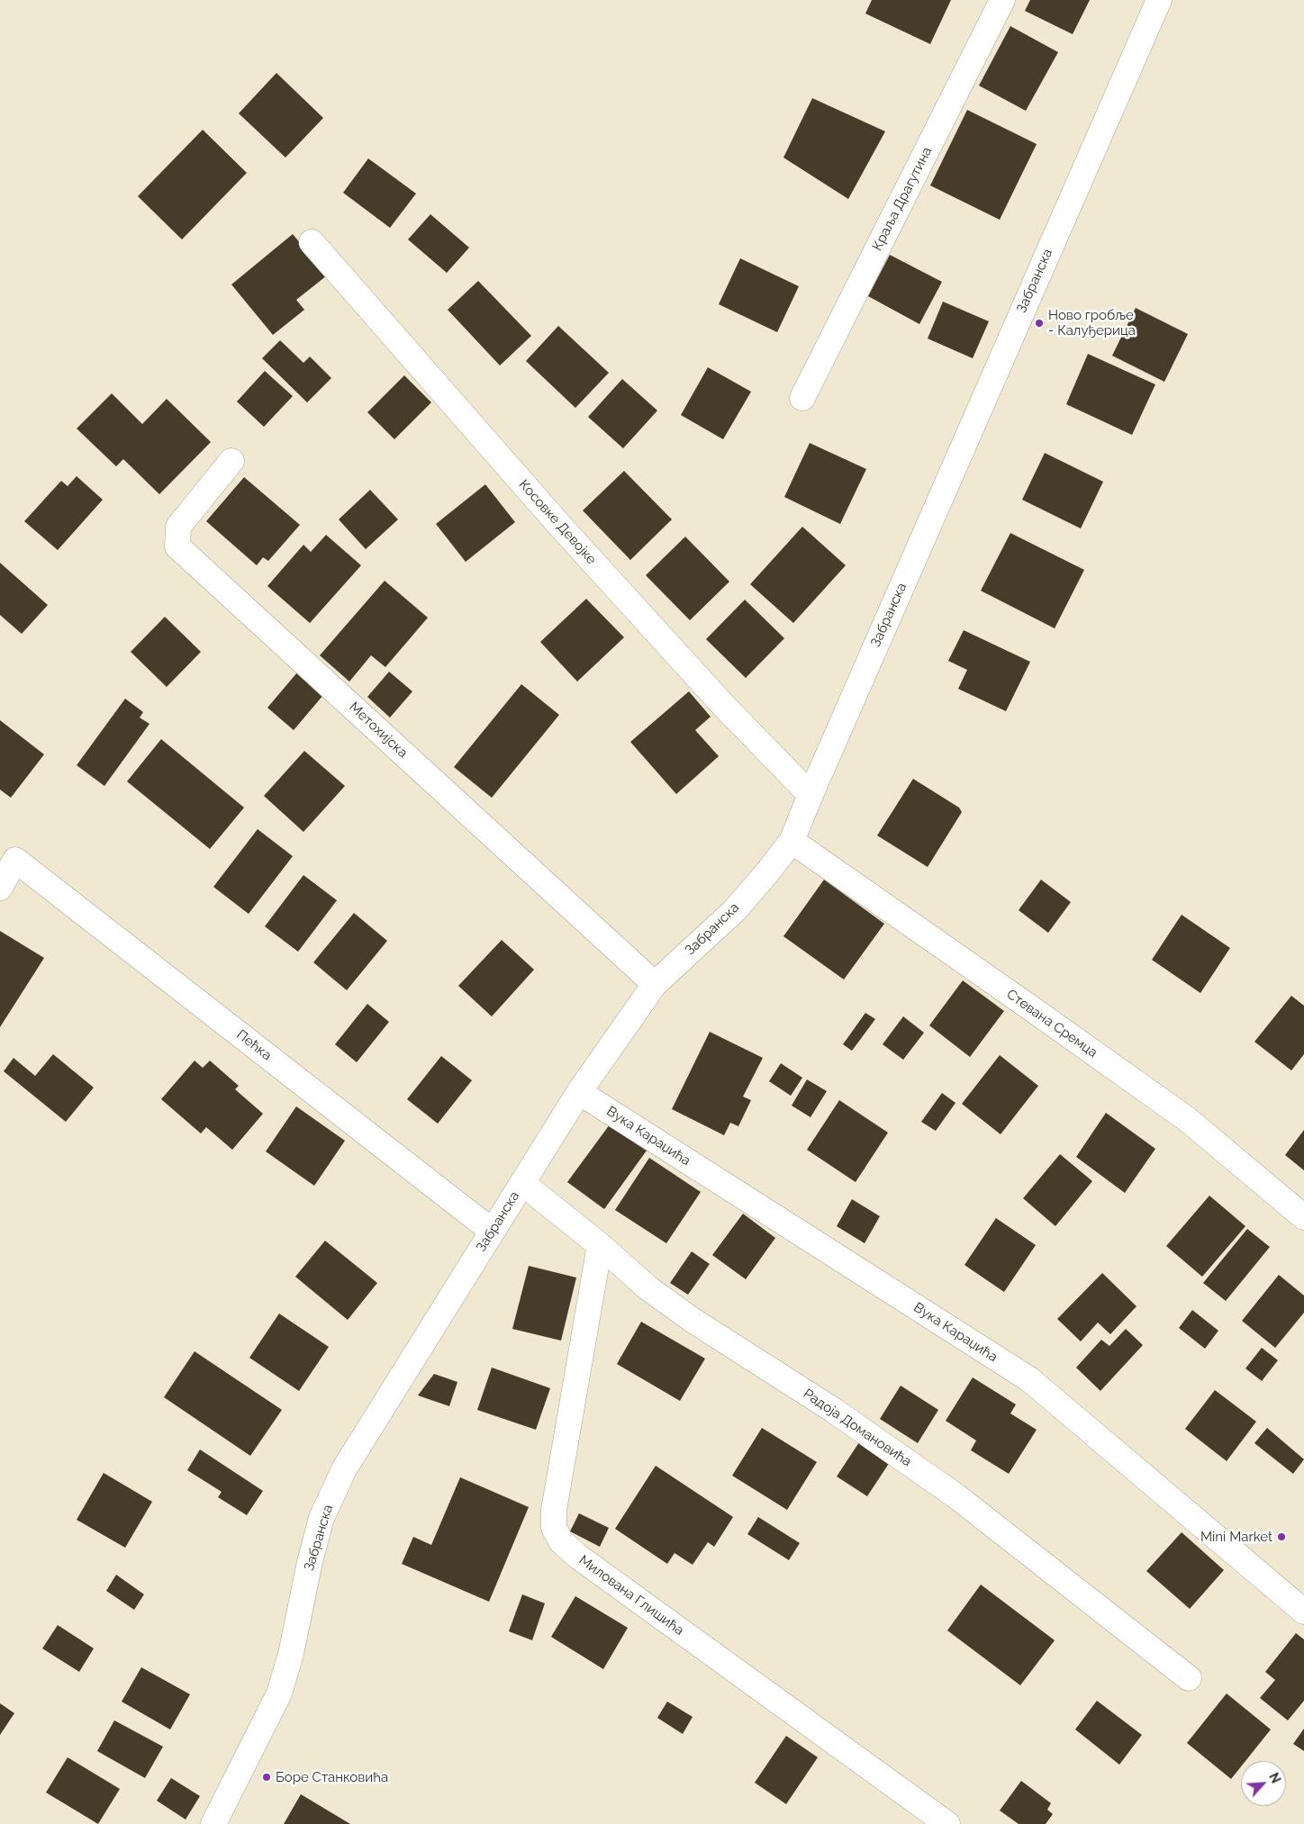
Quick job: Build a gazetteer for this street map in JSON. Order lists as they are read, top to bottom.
{
  "streets": {
    "street": [
      "Краља Драгутина",
      "Забранска",
      "Косовке Девојке",
      "Метохијска",
      "Стевана Сремца",
      "Пећка",
      "Вука Караџића",
      "Радоја Домановића",
      "Милована Глишића"
    ]
  },
  "crossings": [
    ["Забранска", "Косовке Девојке"],
    ["Забранска", "Метохијска"],
    ["Забранска", "Стевана Сремца"],
    ["Забранска", "Пећка"],
    ["Забранска", "Вука Караџића"],
    ["Забранска", "Радоја Домановића"],
    ["Радоја Домановића", "Милована Глишића"]
  ],
  "places": ["Ново гробље - Калуђерица", "Mini Market", "Боре Станковића"],
  "north": "top right"
}
